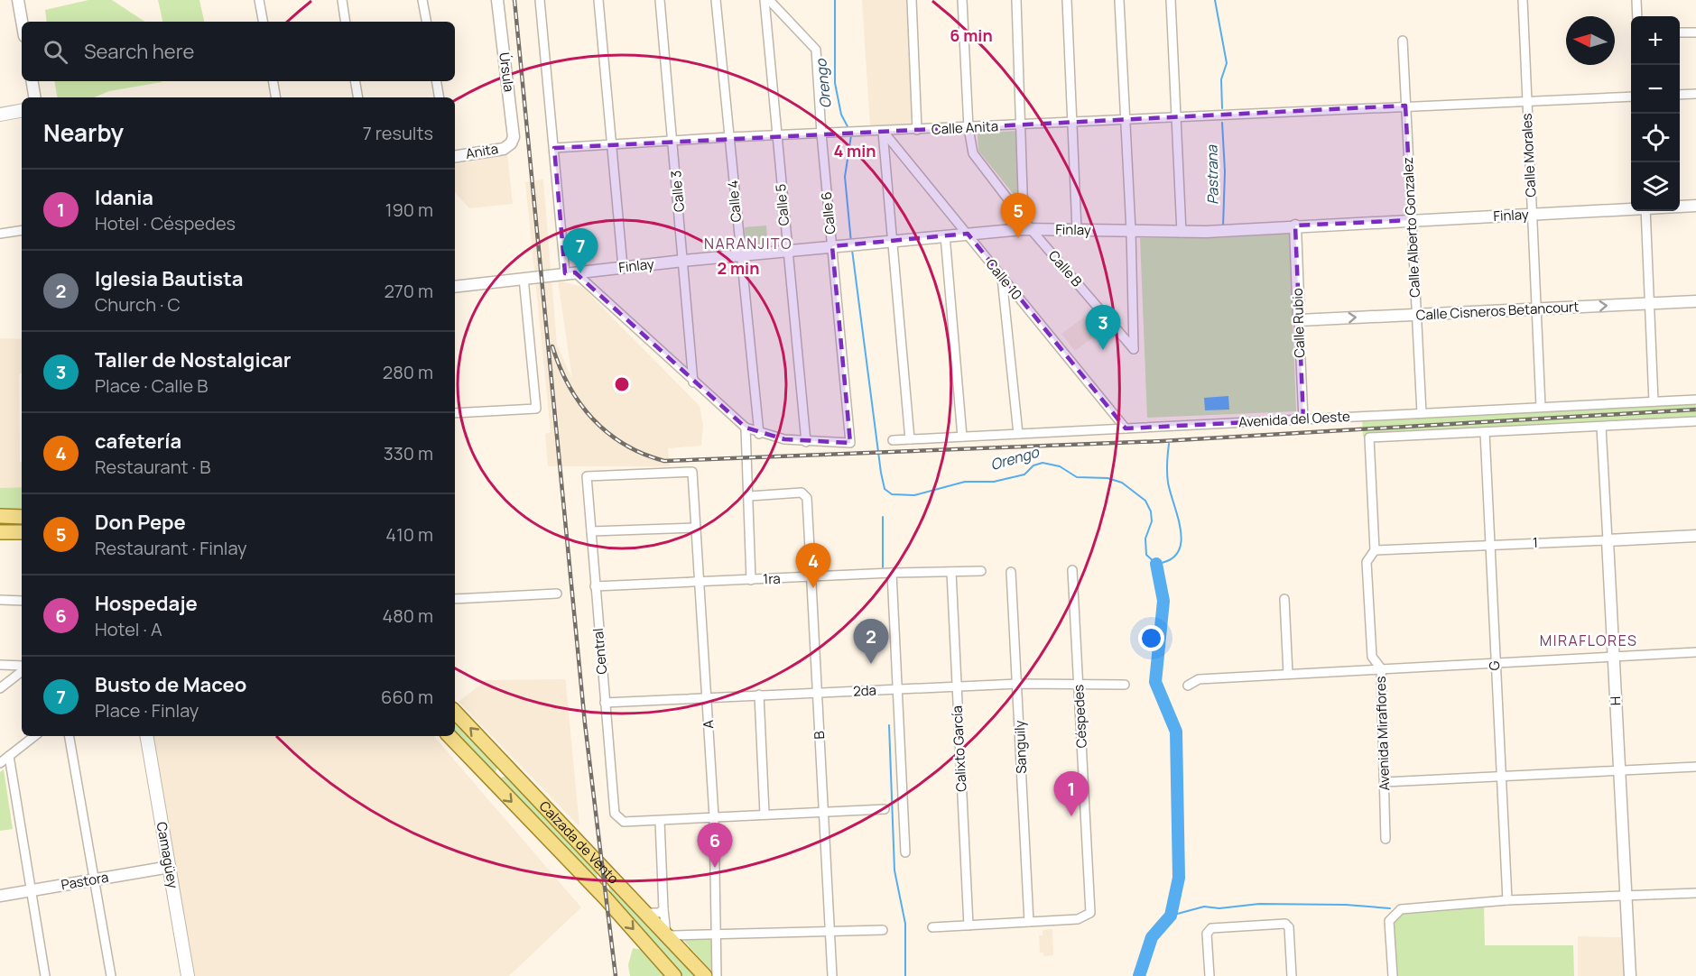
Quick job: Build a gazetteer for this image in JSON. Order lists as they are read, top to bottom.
{
  "streets": {
    "main road": ["Calzada de Vento", "Camagüey"],
    "street": [
      "Úrsula",
      "Calle Anita",
      "Anita",
      "Calle Morales",
      "Calle 3",
      "Calle 4",
      "Calle 5",
      "Calle 6",
      "Finlay",
      "Calle Alberto Gonzalez",
      "Calle B",
      "Calle 10",
      "Calle Cisneros Betancourt",
      "Calle Rubio",
      "Avenida del Oeste",
      "1",
      "1ra",
      "Central",
      "G",
      "2da",
      "H",
      "Céspedes",
      "A",
      "Avenida Miraflores",
      "B",
      "Sanguily",
      "Calixto García",
      "Pastora"
    ]
  },
  "crossings": [
    ["Úrsula", "Anita"],
    ["Calle Anita", "Calle Morales"],
    ["Calle Anita", "Calle 3"],
    ["Calle Anita", "Calle 4"],
    ["Calle Anita", "Calle 5"],
    ["Calle Anita", "Calle 6"],
    ["Calle Anita", "Calle Alberto Gonzalez"],
    ["Calle Anita", "Calle B"],
    ["Calle Anita", "Calle 10"],
    ["Calle Morales", "Finlay"],
    ["Calle Morales", "Calle Cisneros Betancourt"],
    ["Calle Morales", "Avenida del Oeste"],
    ["Calle 3", "Finlay"],
    ["Calle 4", "Finlay"],
    ["Calle 5", "Calle 6"],
    ["Calle 5", "Finlay"],
    ["Calle 6", "Finlay"],
    ["Finlay", "Calle Alberto Gonzalez"],
    ["Finlay", "Calle B"],
    ["Finlay", "Calle 10"],
    ["Finlay", "Calle Rubio"],
    ["Calle Alberto Gonzalez", "Calle Cisneros Betancourt"],
    ["Calle Alberto Gonzalez", "Avenida del Oeste"],
    ["Calle 10", "Avenida del Oeste"],
    ["Calle Cisneros Betancourt", "Calle Rubio"],
    ["Calle Rubio", "Avenida del Oeste"],
    ["1", "G"],
    ["1", "H"],
    ["1", "Avenida Miraflores"],
    ["1ra", "Central"],
    ["1ra", "A"],
    ["1ra", "B"],
    ["1ra", "Calixto García"],
    ["Central", "2da"],
    ["Central", "A"],
    ["G", "Avenida Miraflores"],
    ["2da", "Céspedes"],
    ["2da", "A"],
    ["2da", "B"],
    ["2da", "Sanguily"],
    ["2da", "Calixto García"],
    ["Céspedes", "Sanguily"],
    ["Camagüey", "Pastora"]
  ],
  "one_way": ["Calle Cisneros Betancourt"],
  "districts": ["NARANJITO", "MIRAFLORES"],
  "water": ["Orengo", "Pastrana"],
  "north": "left",
  "page": {
    "map_buttons": ["+", "−"],
    "search": "Search here",
    "heading": ["Nearby", "7 results"],
    "list": [
      {
        "mark": "1",
        "name": "Idania",
        "note": "Hotel · Céspedes",
        "value": "190 m"
      },
      {
        "mark": "2",
        "name": "Iglesia Bautista",
        "note": "Church · C",
        "value": "270 m"
      },
      {
        "mark": "3",
        "name": "Taller de Nostalgicar",
        "note": "Place · Calle B",
        "value": "280 m"
      },
      {
        "mark": "4",
        "name": "cafetería",
        "note": "Restaurant · B",
        "value": "330 m"
      },
      {
        "mark": "5",
        "name": "Don Pepe",
        "note": "Restaurant · Finlay",
        "value": "410 m"
      },
      {
        "mark": "6",
        "name": "Hospedaje",
        "note": "Hotel · A",
        "value": "480 m"
      },
      {
        "mark": "7",
        "name": "Busto de Maceo",
        "note": "Place · Finlay",
        "value": "660 m"
      }
    ],
    "pins": [
      "5",
      "7",
      "3",
      "4",
      "2",
      "1",
      "6"
    ]
  },
  "rings": ["6 min", "4 min", "2 min"]
}
